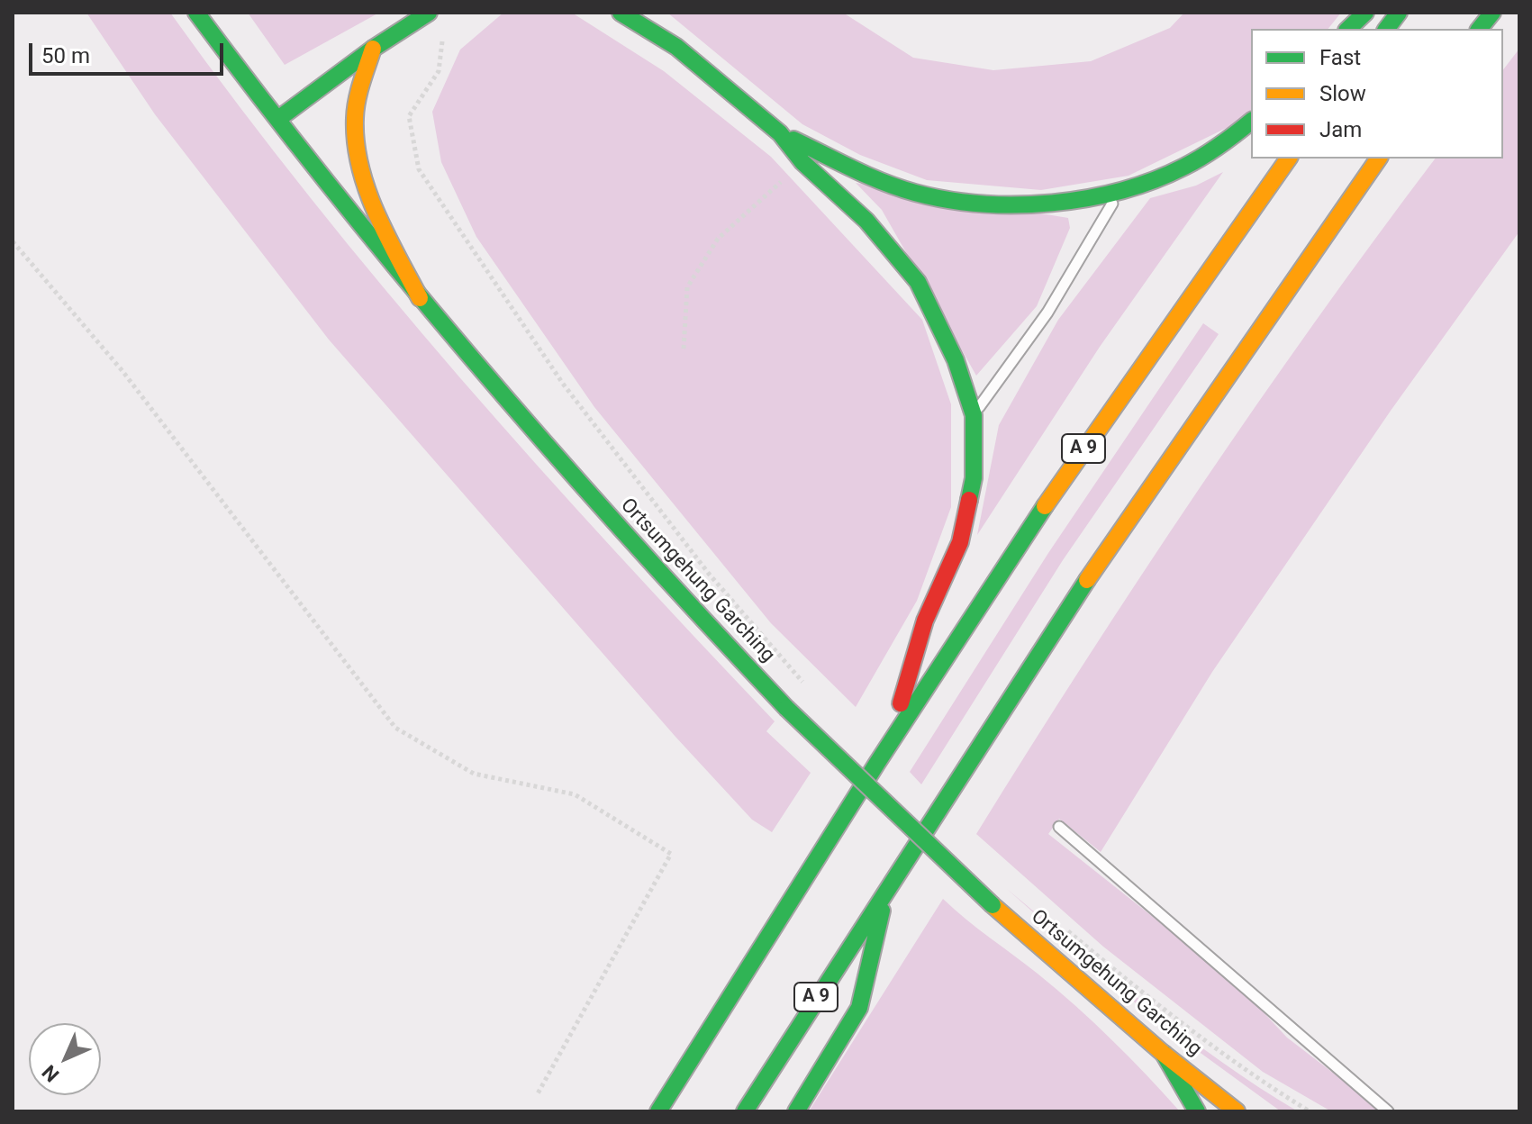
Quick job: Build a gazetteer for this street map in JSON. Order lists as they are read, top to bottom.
{
  "streets": {
    "main road": ["A 9", "Ortsumgehung Garching"]
  },
  "legend": ["Fast", "Slow", "Jam"],
  "scale_bar": "50 m",
  "north": "bottom left"
}
